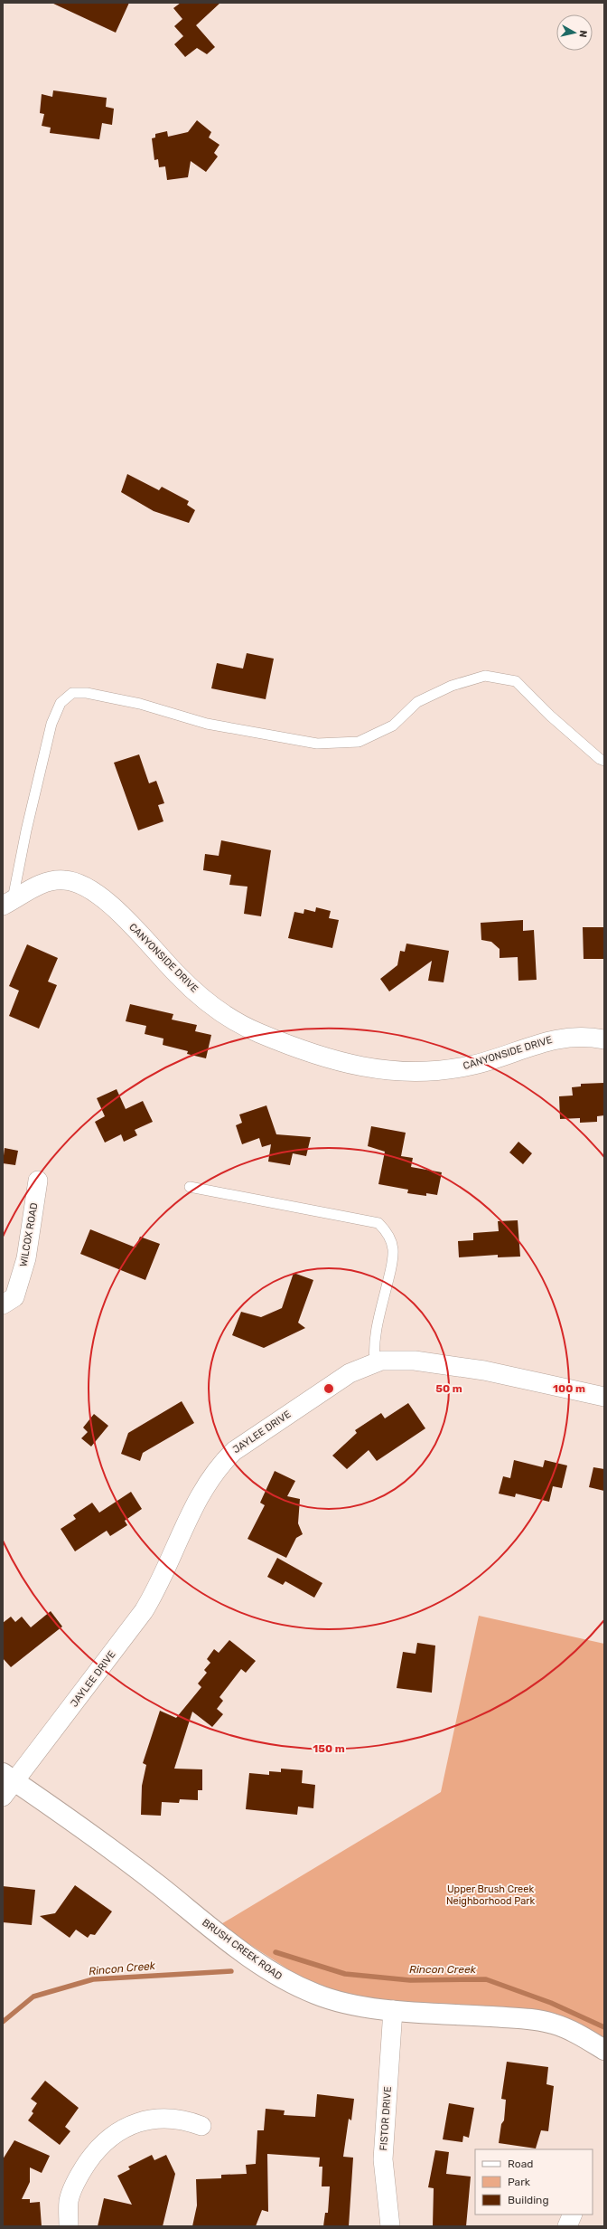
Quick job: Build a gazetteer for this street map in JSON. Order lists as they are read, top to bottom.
{
  "streets": {
    "street": [
      "CANYONSIDE DRIVE",
      "WILCOX ROAD",
      "JAYLEE DRIVE",
      "BRUSH CREEK ROAD",
      "FISTOR DRIVE"
    ]
  },
  "crossings": [
    ["JAYLEE DRIVE", "BRUSH CREEK ROAD"],
    ["BRUSH CREEK ROAD", "FISTOR DRIVE"]
  ],
  "water": ["Rincon Creek"],
  "parks": ["Upper Brush Creek Neighborhood Park"],
  "legend": ["Road", "Park", "Building"],
  "north": "right",
  "rings": ["50 m", "100 m", "150 m"]
}
